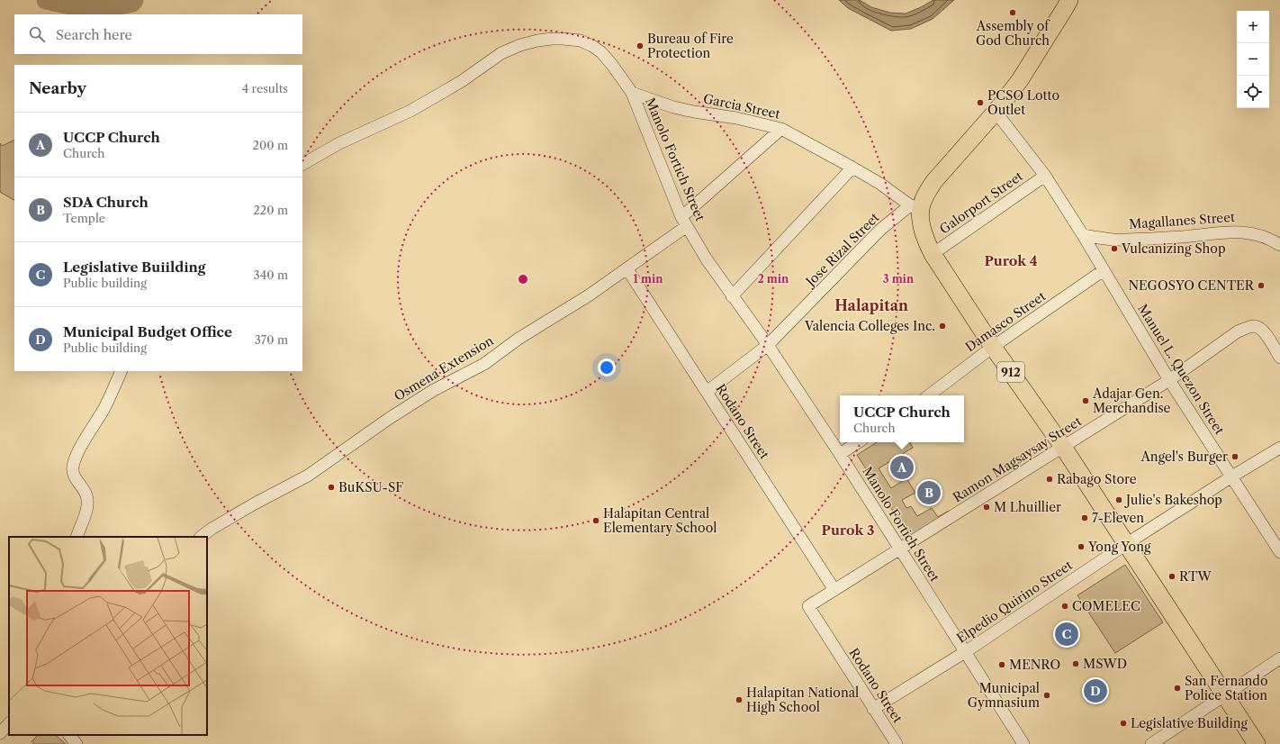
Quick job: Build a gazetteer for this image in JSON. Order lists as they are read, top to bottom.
{
  "streets": {
    "highway": ["912"],
    "street": [
      "Garcia Street",
      "Manolo Fortich Street",
      "Galorport Street",
      "Magallanes Street",
      "Jose Rizal Street",
      "Damasco Street",
      "Osmena Extension",
      "Manuel L. Quezon Street",
      "Rodano Street",
      "Ramon Magsaysay Street",
      "Elpedio Quirino Street"
    ]
  },
  "crossings": [
    ["Garcia Street", "Manolo Fortich Street"],
    ["Garcia Street", "Jose Rizal Street"],
    ["Garcia Street", "Osmena Extension"],
    ["Garcia Street", "912"],
    ["Manolo Fortich Street", "Jose Rizal Street"],
    ["Manolo Fortich Street", "Osmena Extension"],
    ["Manolo Fortich Street", "Ramon Magsaysay Street"],
    ["Manolo Fortich Street", "Elpedio Quirino Street"],
    ["Galorport Street", "Manuel L. Quezon Street"],
    ["Galorport Street", "912"],
    ["Magallanes Street", "Manuel L. Quezon Street"],
    ["Jose Rizal Street", "912"],
    ["Jose Rizal Street", "Rodano Street"],
    ["Damasco Street", "Manuel L. Quezon Street"],
    ["Damasco Street", "912"],
    ["Osmena Extension", "Rodano Street"],
    ["Manuel L. Quezon Street", "912"],
    ["Manuel L. Quezon Street", "Ramon Magsaysay Street"],
    ["Manuel L. Quezon Street", "Elpedio Quirino Street"],
    ["912", "Ramon Magsaysay Street"],
    ["912", "Elpedio Quirino Street"],
    ["Rodano Street", "Ramon Magsaysay Street"],
    ["Rodano Street", "Elpedio Quirino Street"]
  ],
  "districts": ["Purok 4", "Halapitan", "Purok 3"],
  "places": [
    "Assembly of God Church",
    "Bureau of Fire Protection",
    "PCSO Lotto Outlet",
    "Vulcanizing Shop",
    "NEGOSYO CENTER",
    "Valencia Colleges Inc.",
    "Adajar Gen. Merchandise",
    "Angel's Burger",
    "Rabago Store",
    "BuKSU-SF",
    "Julie's Bakeshop",
    "M Lhuillier",
    "7-Eleven",
    "Halapitan Central Elementary School",
    "Yong Yong",
    "RTW",
    "COMELEC",
    "MSWD",
    "MENRO",
    "San Fernando Police Station",
    "Municipal Gymnasium",
    "Halapitan National High School",
    "Legislative Building"
  ],
  "page": {
    "map_buttons": ["+", "−"],
    "search": "Search here",
    "heading": ["Nearby", "4 results"],
    "list": [
      {
        "mark": "A",
        "name": "UCCP Church",
        "note": "Church",
        "value": "200 m"
      },
      {
        "mark": "B",
        "name": "SDA Church",
        "note": "Temple",
        "value": "220 m"
      },
      {
        "mark": "C",
        "name": "Legislative Buiilding",
        "note": "Public building",
        "value": "340 m"
      },
      {
        "mark": "D",
        "name": "Municipal Budget Office",
        "note": "Public building",
        "value": "370 m"
      }
    ],
    "popup": ["UCCP Church", "Church"],
    "pins": [
      "A",
      "B",
      "C",
      "D"
    ]
  },
  "rings": ["1 min", "2 min", "3 min"]
}
